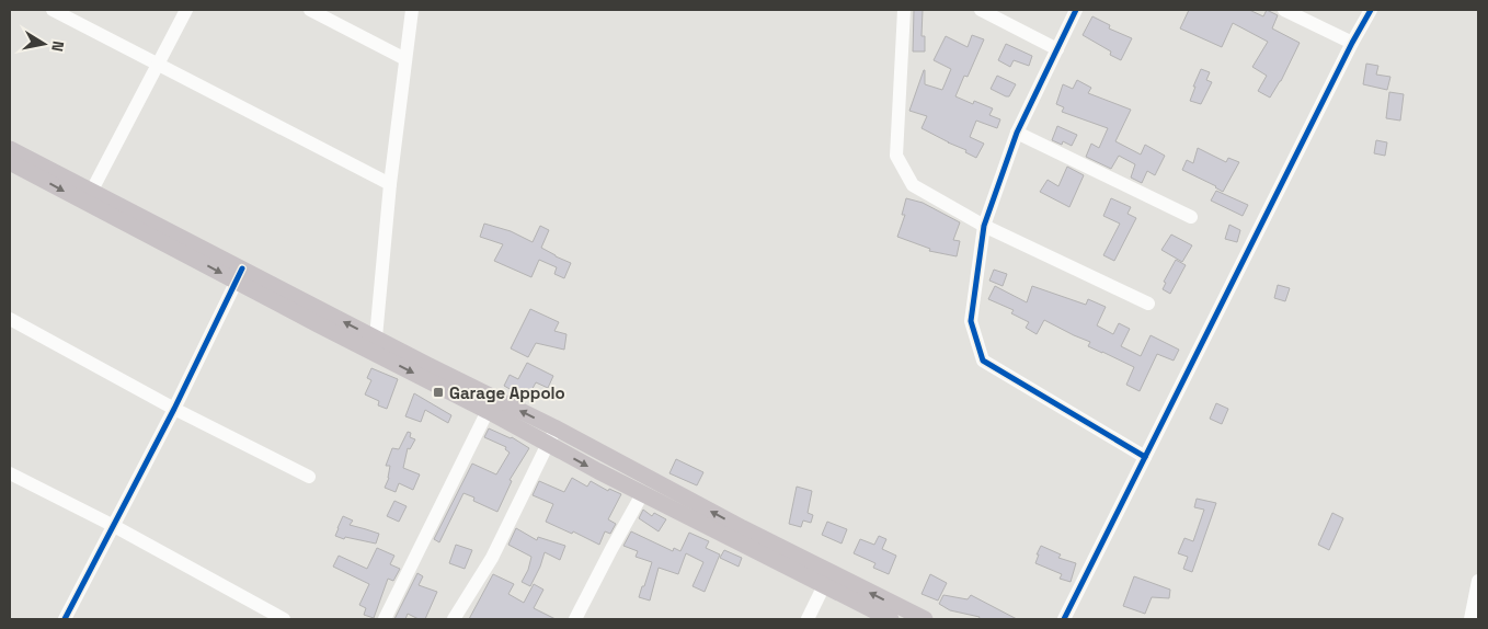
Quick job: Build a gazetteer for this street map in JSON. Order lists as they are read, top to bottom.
{
  "places": {
    "transit": ["Garage Appolo"]
  },
  "north": "right"
}
